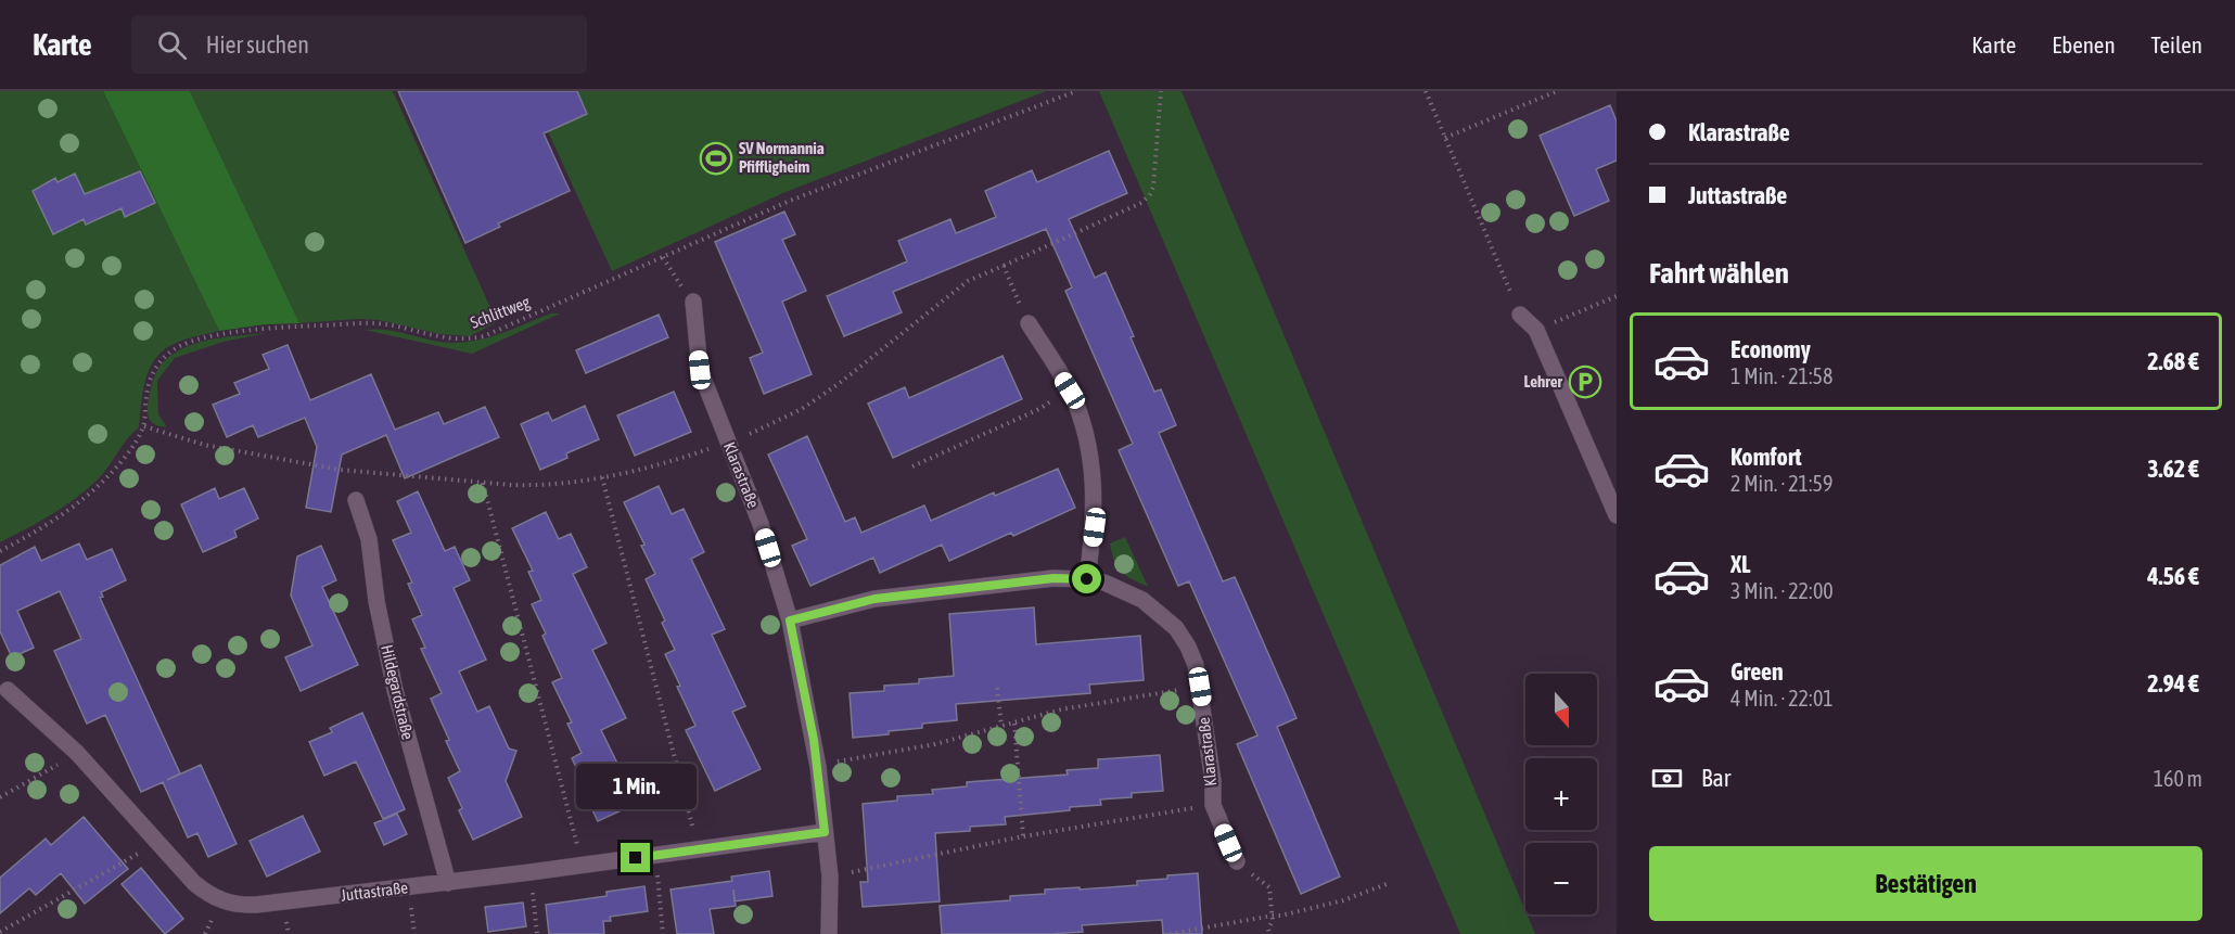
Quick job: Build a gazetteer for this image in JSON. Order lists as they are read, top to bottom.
{
  "streets": {
    "street": ["Klarastraße", "Hildegardstraße", "Juttastraße"],
    "path": ["Schlittweg"]
  },
  "crossings": [
    ["Hildegardstraße", "Juttastraße"]
  ],
  "places": {
    "sports": ["SV Normannia Pfiffligheim"],
    "parking": ["Lehrer"]
  },
  "north": "bottom",
  "page": {
    "header": "Karte",
    "search": "Hier suchen",
    "nav": ["Karte", "Ebenen", "Teilen"],
    "banner": ["Klarastraße", "Juttastraße"],
    "heading": "Fahrt wählen",
    "list": [
      {
        "name": "Economy",
        "note": "1 Min. · 21:58",
        "value": "2.68 €"
      },
      {
        "name": "Komfort",
        "note": "2 Min. · 21:59",
        "value": "3.62 €"
      },
      {
        "name": "XL",
        "note": "3 Min. · 22:00",
        "value": "4.56 €"
      },
      {
        "name": "Green",
        "note": "4 Min. · 22:01",
        "value": "2.94 €"
      }
    ],
    "map_buttons": ["+", "−"],
    "pay": ["Bar", "160 m"],
    "bubble": "1 Min.",
    "buttons": "Bestätigen"
  }
}
